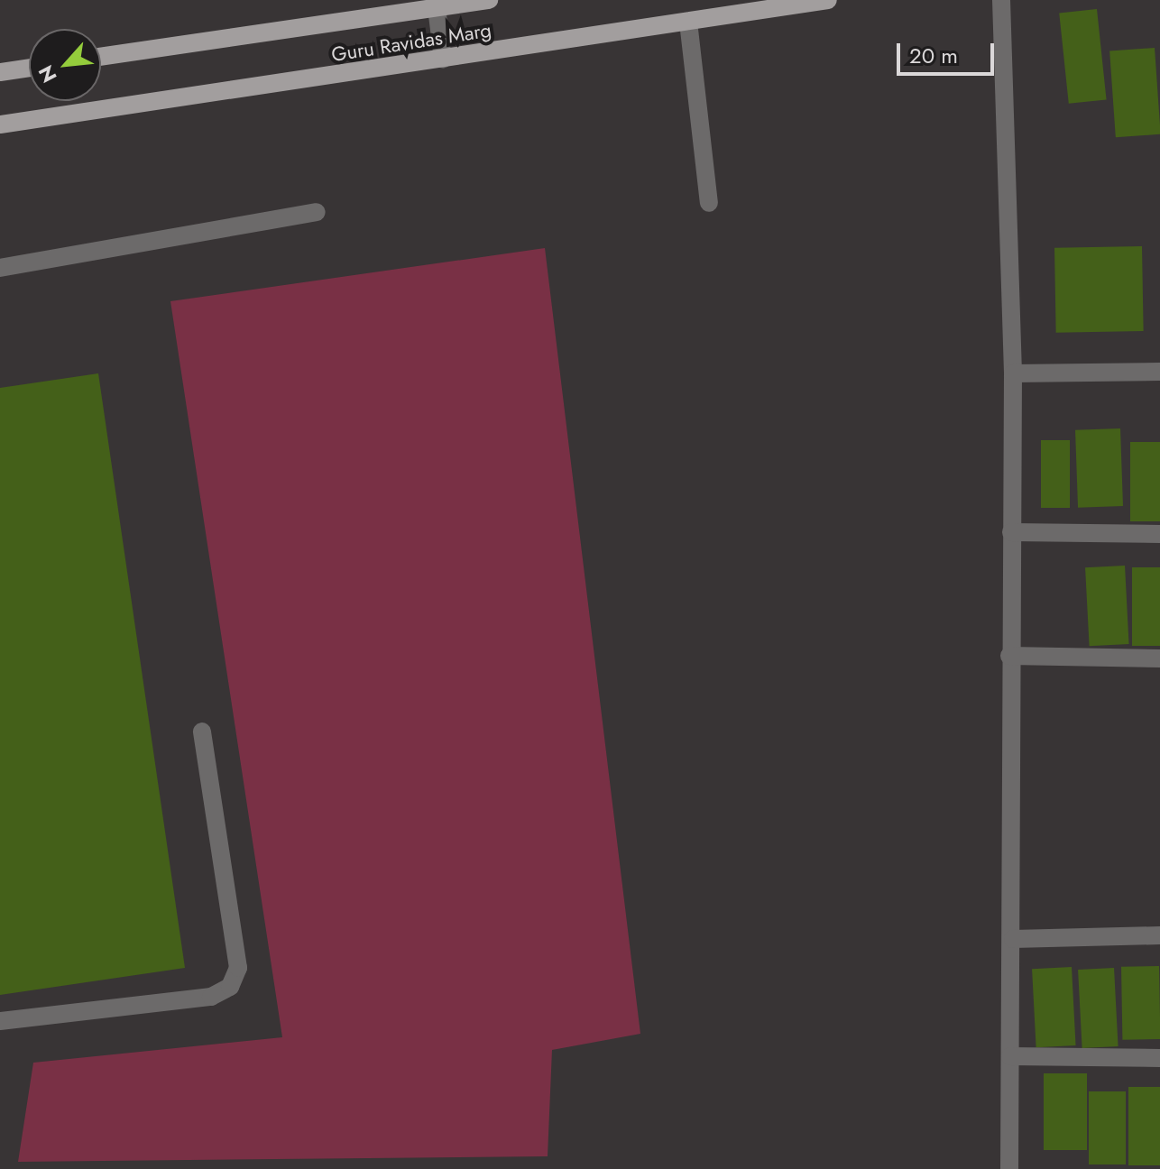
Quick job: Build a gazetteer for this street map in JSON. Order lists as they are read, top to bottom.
{
  "streets": {
    "main road": ["Guru Ravidas Marg"]
  },
  "scale_bar": "20 m",
  "north": "bottom left"
}
